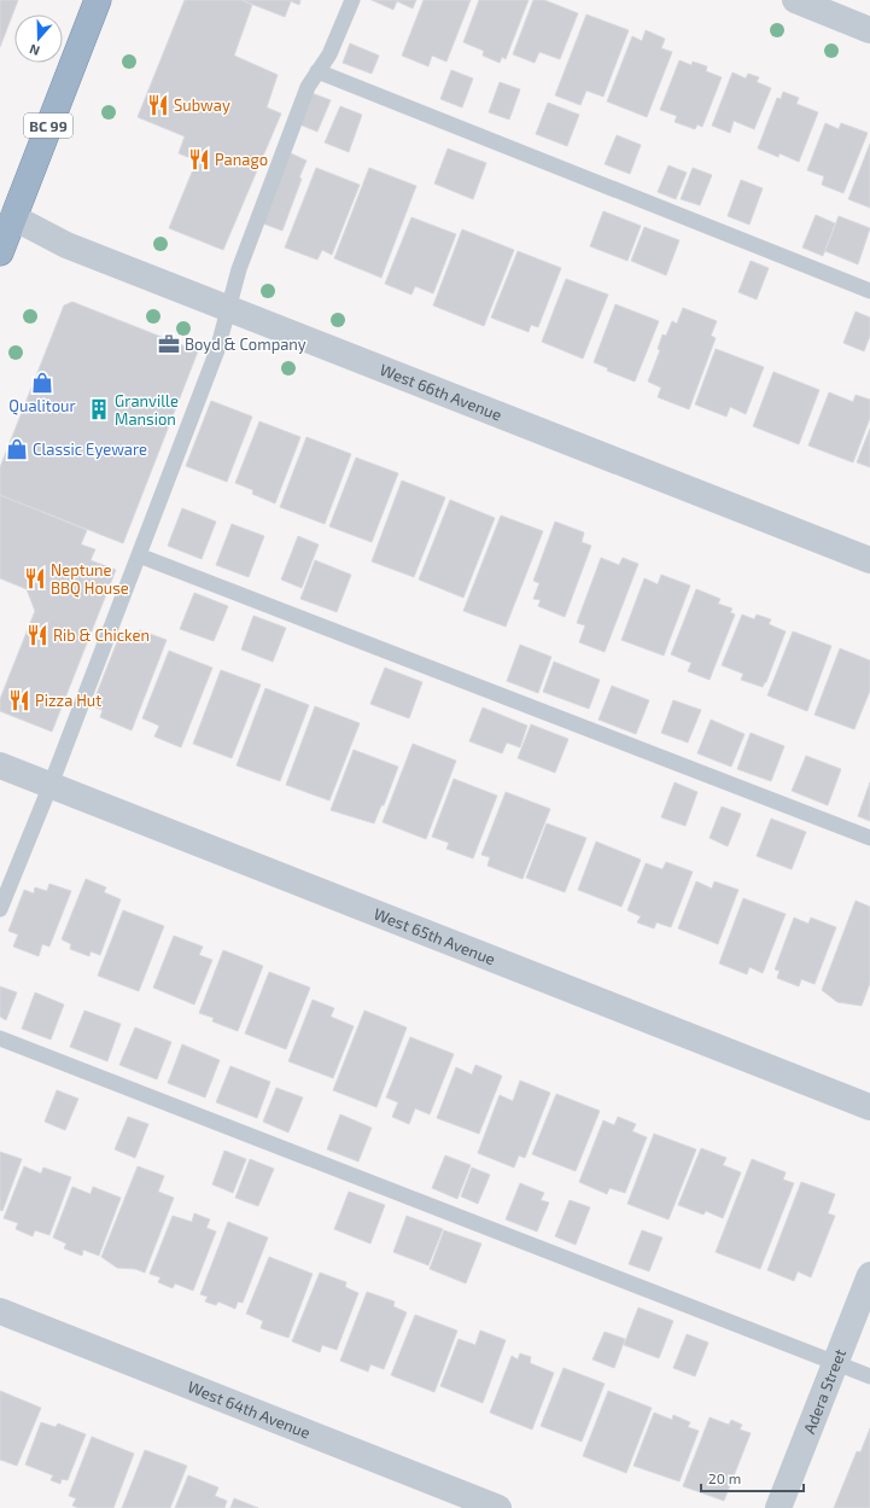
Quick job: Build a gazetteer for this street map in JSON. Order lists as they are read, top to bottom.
{
  "streets": {
    "highway": ["BC 99"],
    "street": [
      "West 66th Avenue",
      "West 65th Avenue",
      "Adera Street",
      "West 64th Avenue"
    ]
  },
  "crossings": [
    ["BC 99", "West 66th Avenue"]
  ],
  "places": {
    "restaurant": [
      "Subway",
      "Panago",
      "Neptune BBQ House",
      "Rib & Chicken",
      "Pizza Hut"
    ],
    "office": ["Boyd & Company"],
    "shop": ["Qualitour", "Classic Eyeware"],
    "building": ["Granville Mansion"]
  },
  "scale_bar": "20 m",
  "north": "bottom"
}
